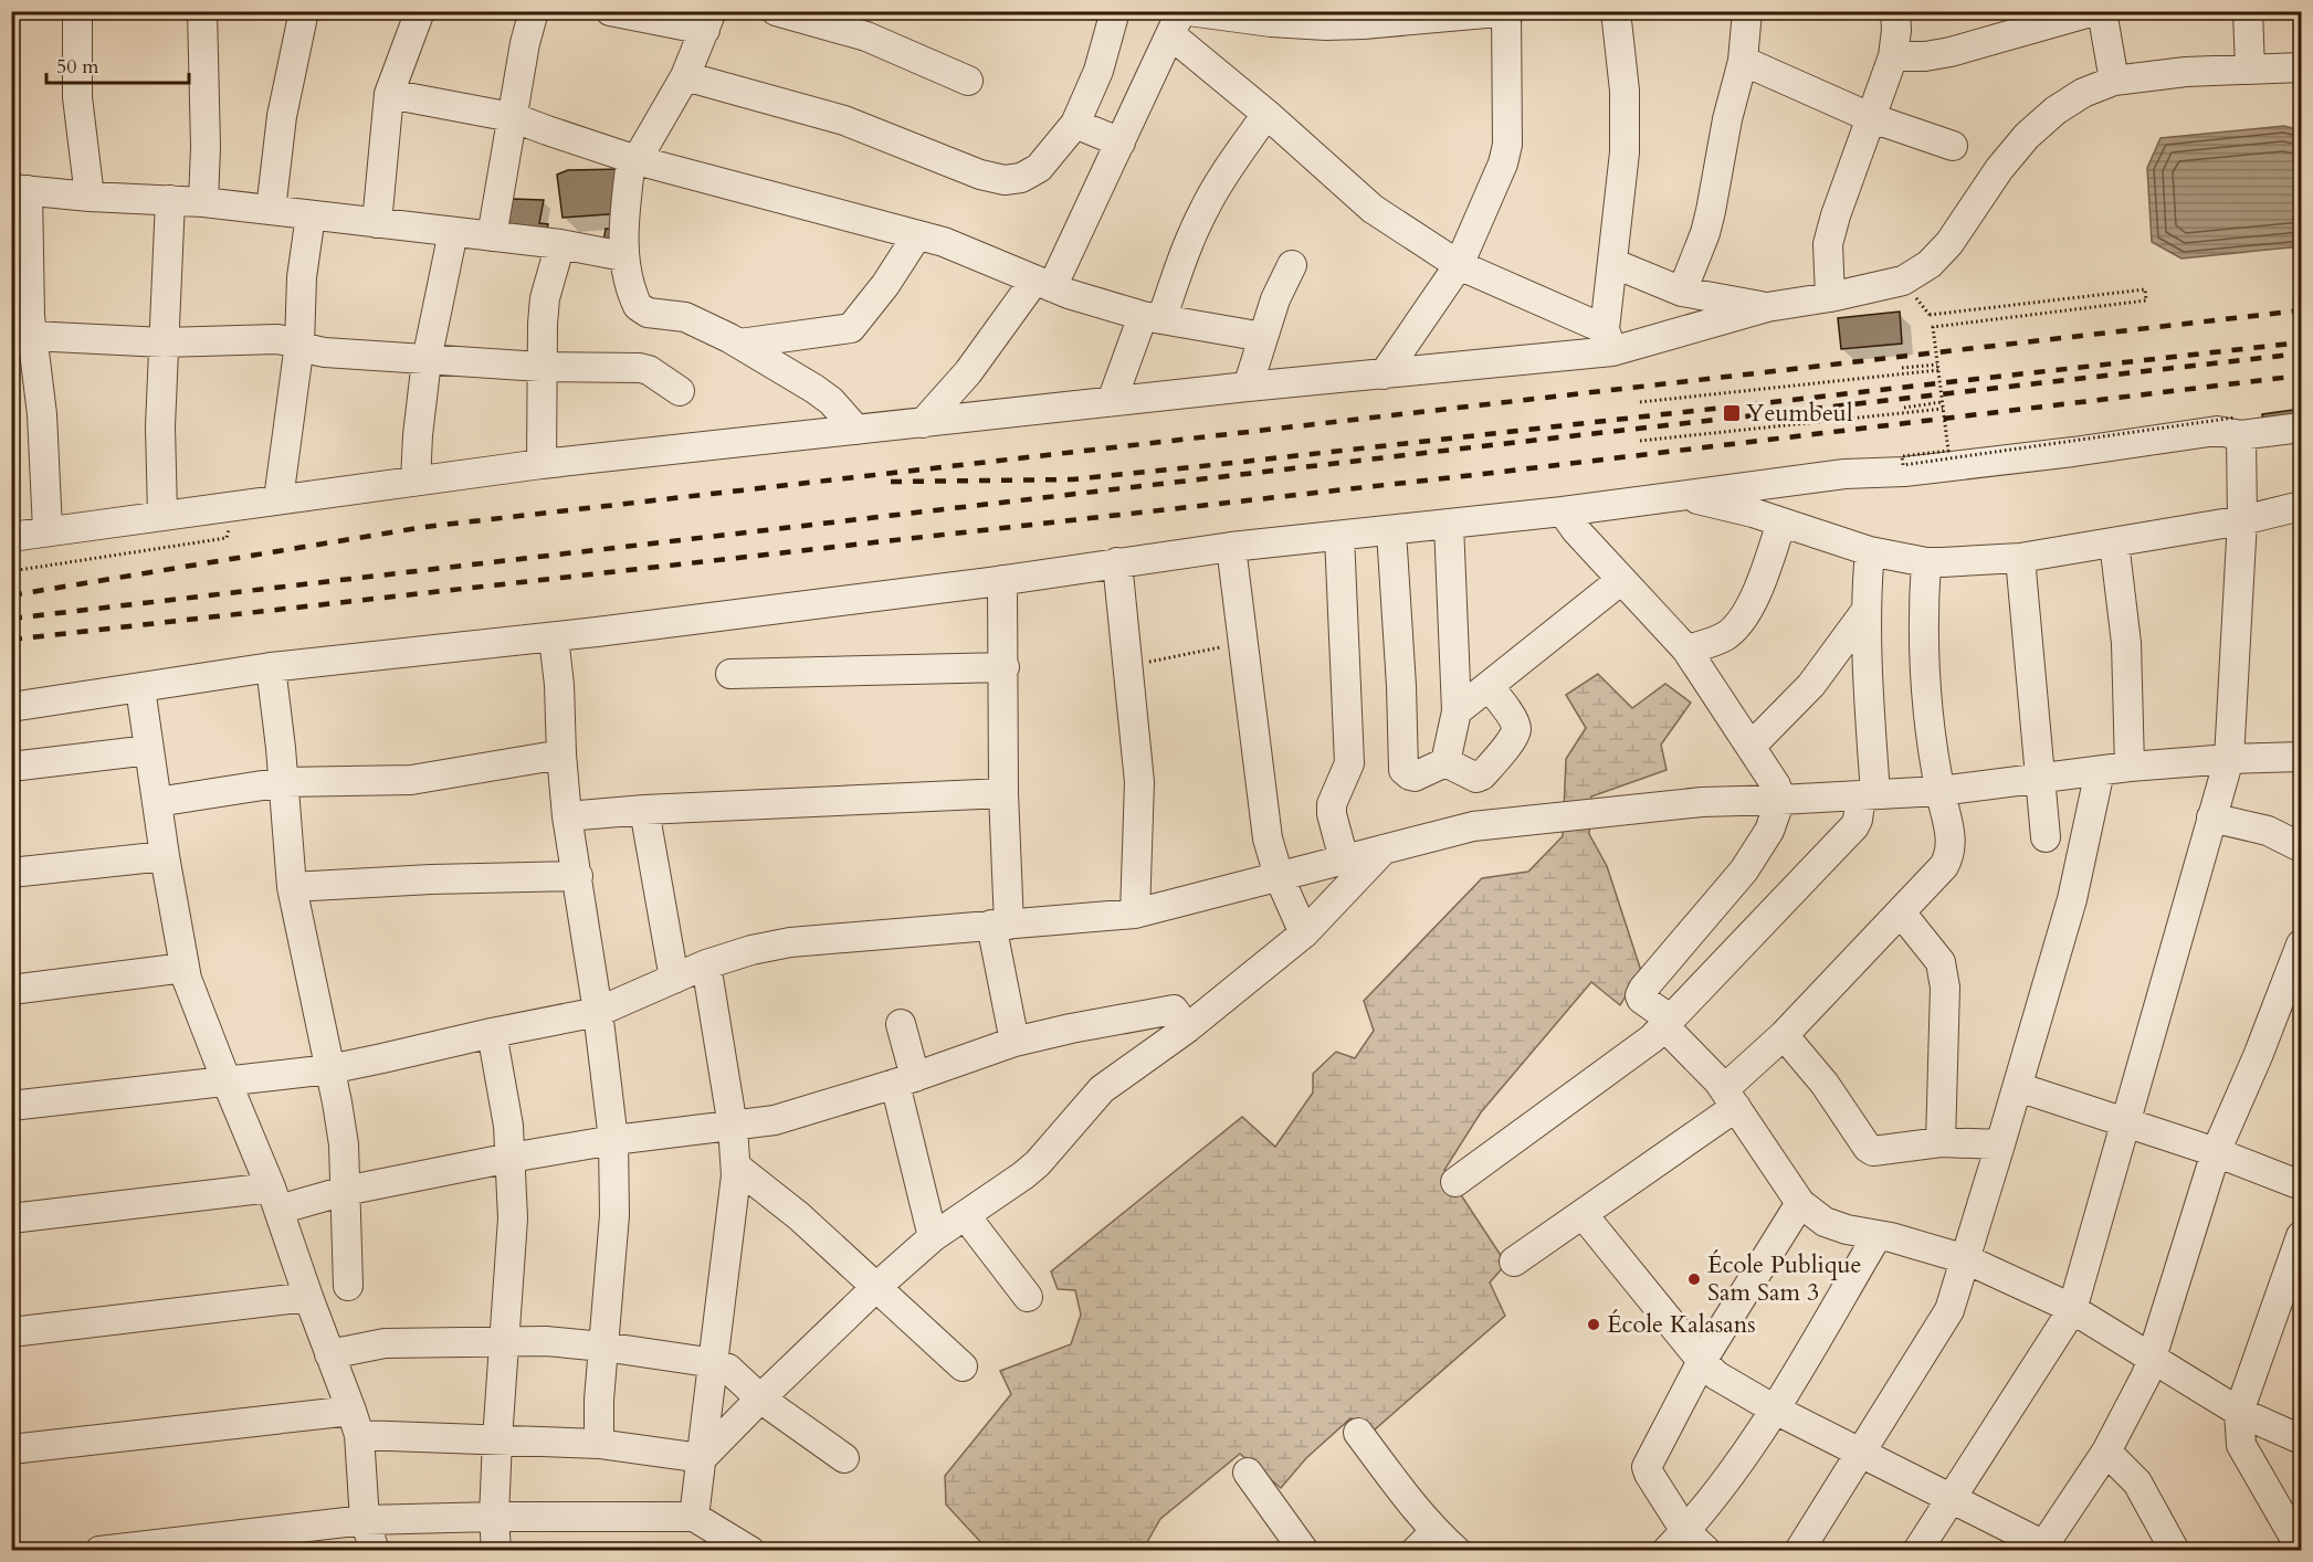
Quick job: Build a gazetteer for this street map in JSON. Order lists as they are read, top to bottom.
{
  "places": {
    "transit": ["Yeumbeul"],
    "other": ["École Publique Sam Sam 3", "École Kalasans"]
  },
  "scale_bar": "50 m"
}
